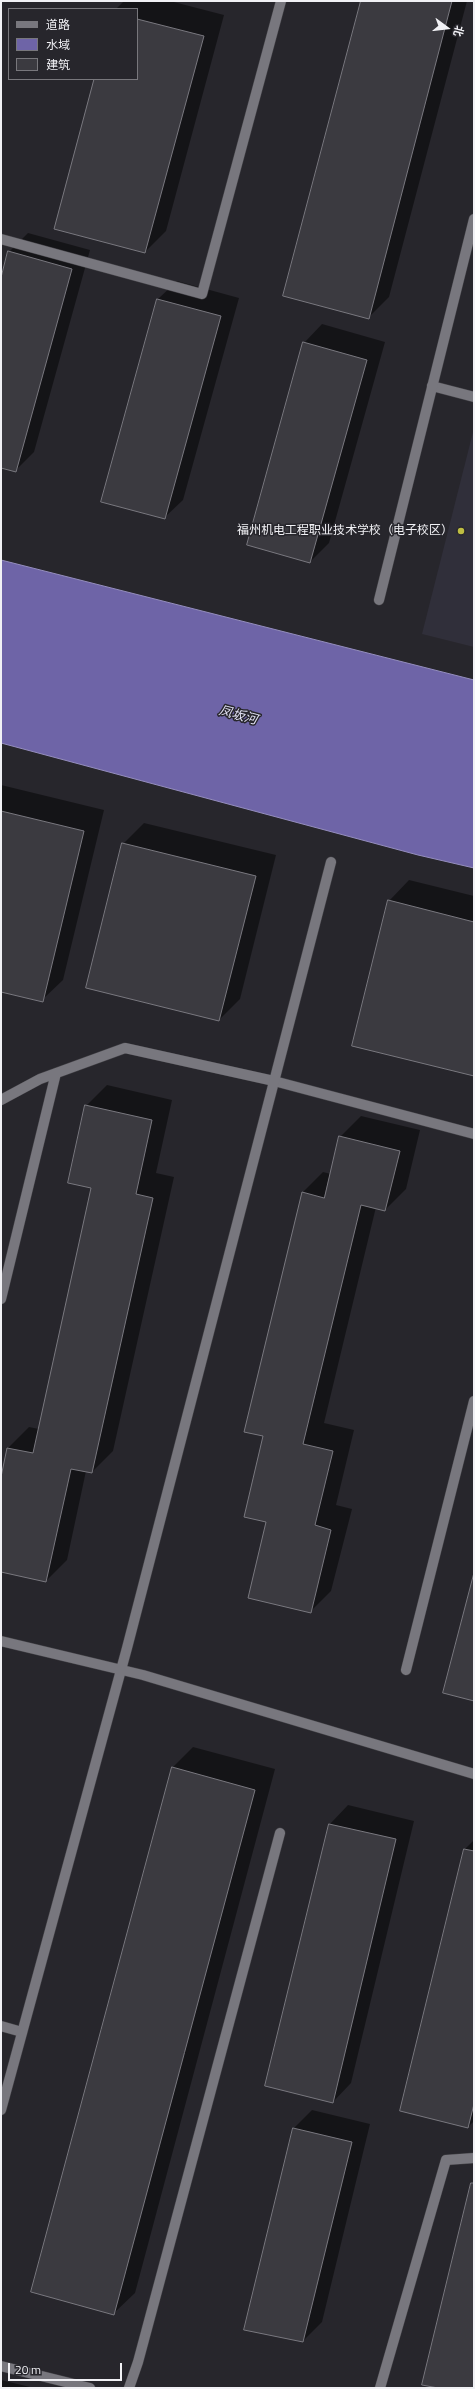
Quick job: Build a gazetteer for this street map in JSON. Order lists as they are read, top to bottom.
{
  "water": ["凤坂河"],
  "places": ["福州机电工程职业技术学校（电子校区）"],
  "legend": ["道路", "水域", "建筑"],
  "scale_bar": "20 m",
  "north": "right"
}
